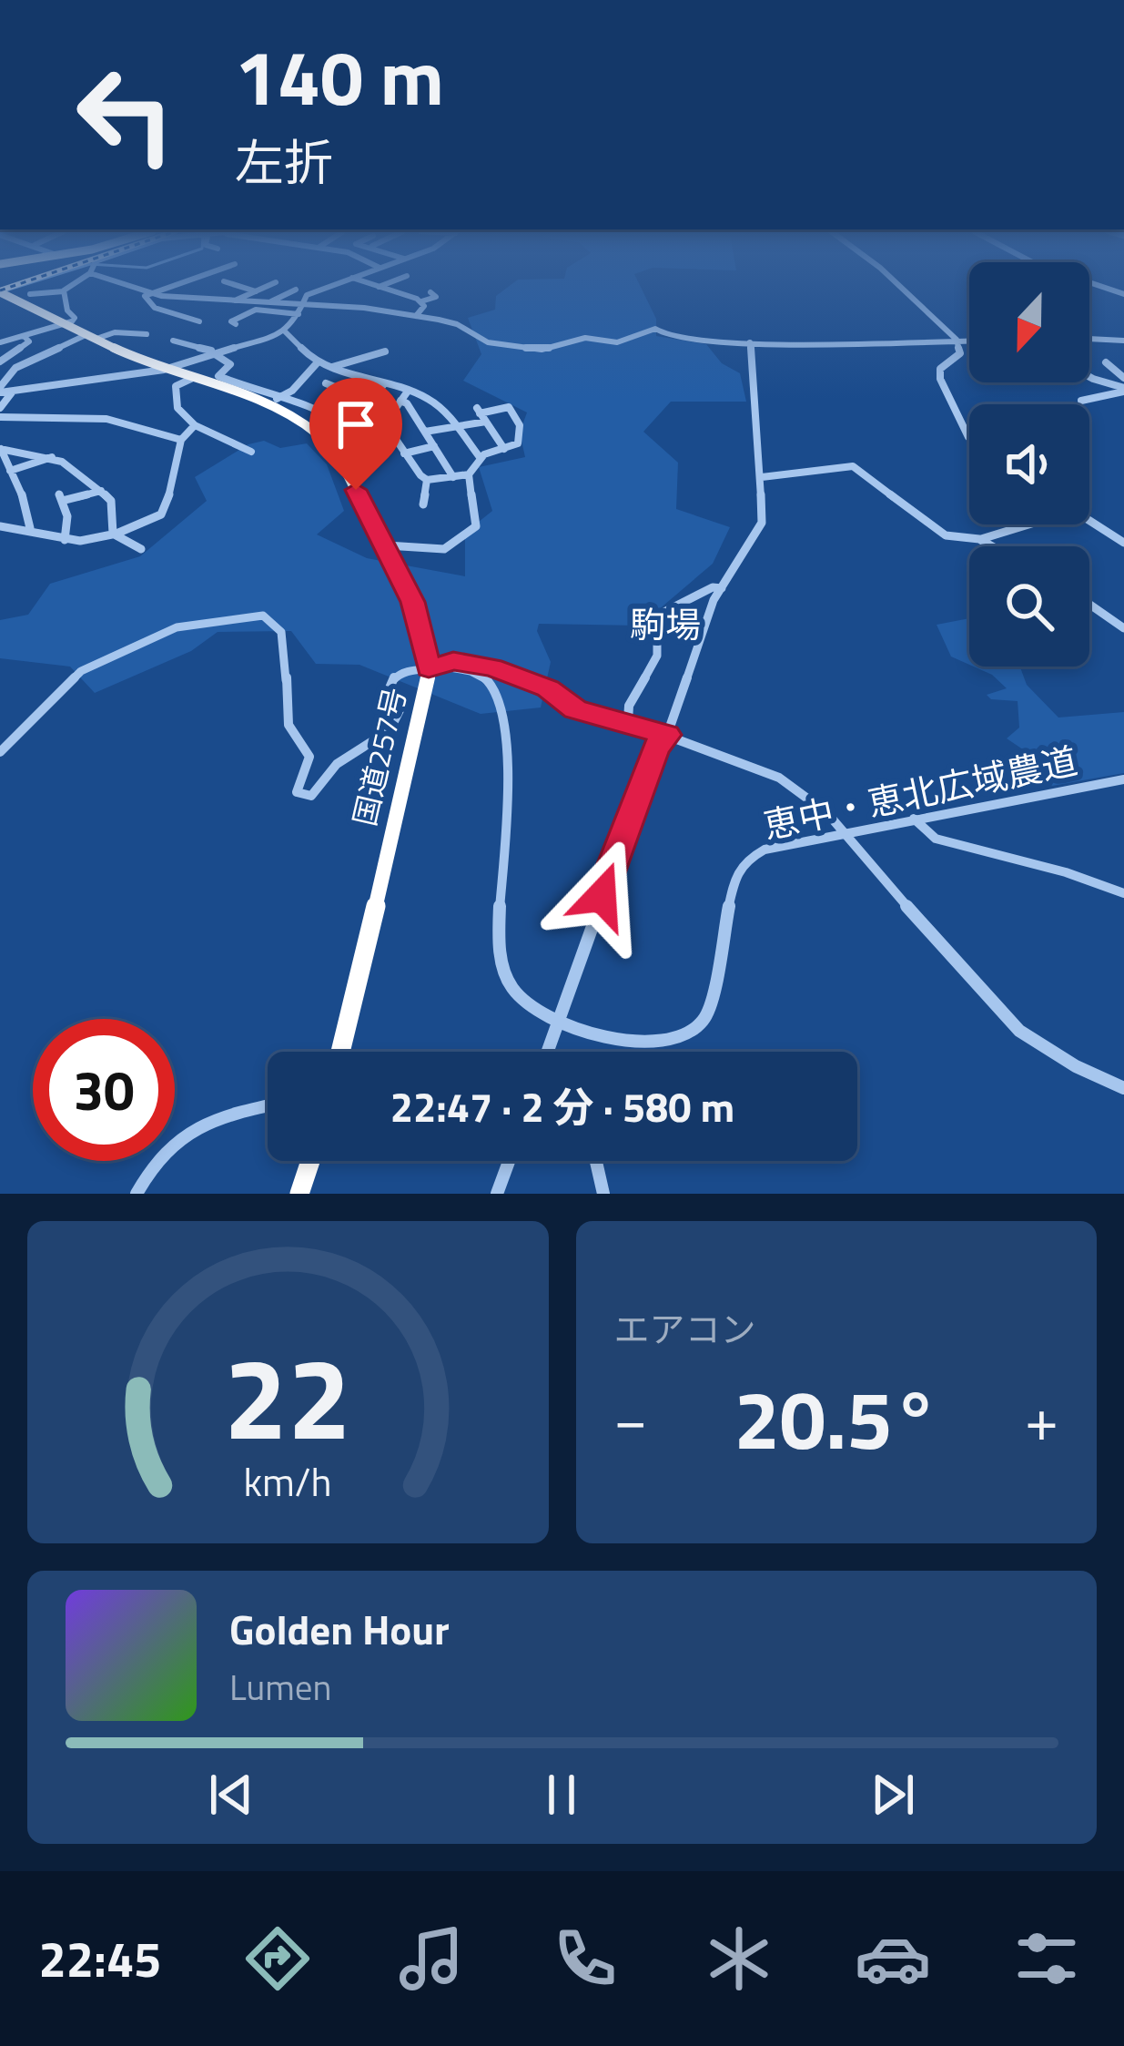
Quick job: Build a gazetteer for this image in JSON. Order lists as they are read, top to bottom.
{
  "streets": {
    "highway": ["国道257号"],
    "street": ["恵中・恵北広域農道"]
  },
  "districts": ["駒場"],
  "north": "bottom",
  "page": {
    "turn": ["140 m", "左折"],
    "limit": "30",
    "trip": "22:47 · 2 分 · 580 m",
    "tile": "エアコン",
    "heat": ["−", "20.5°", "+"],
    "song": ["Golden Hour", "Lumen"],
    "tabs": "22:45",
    "gauge": ["22", "km/h"]
  }
}
